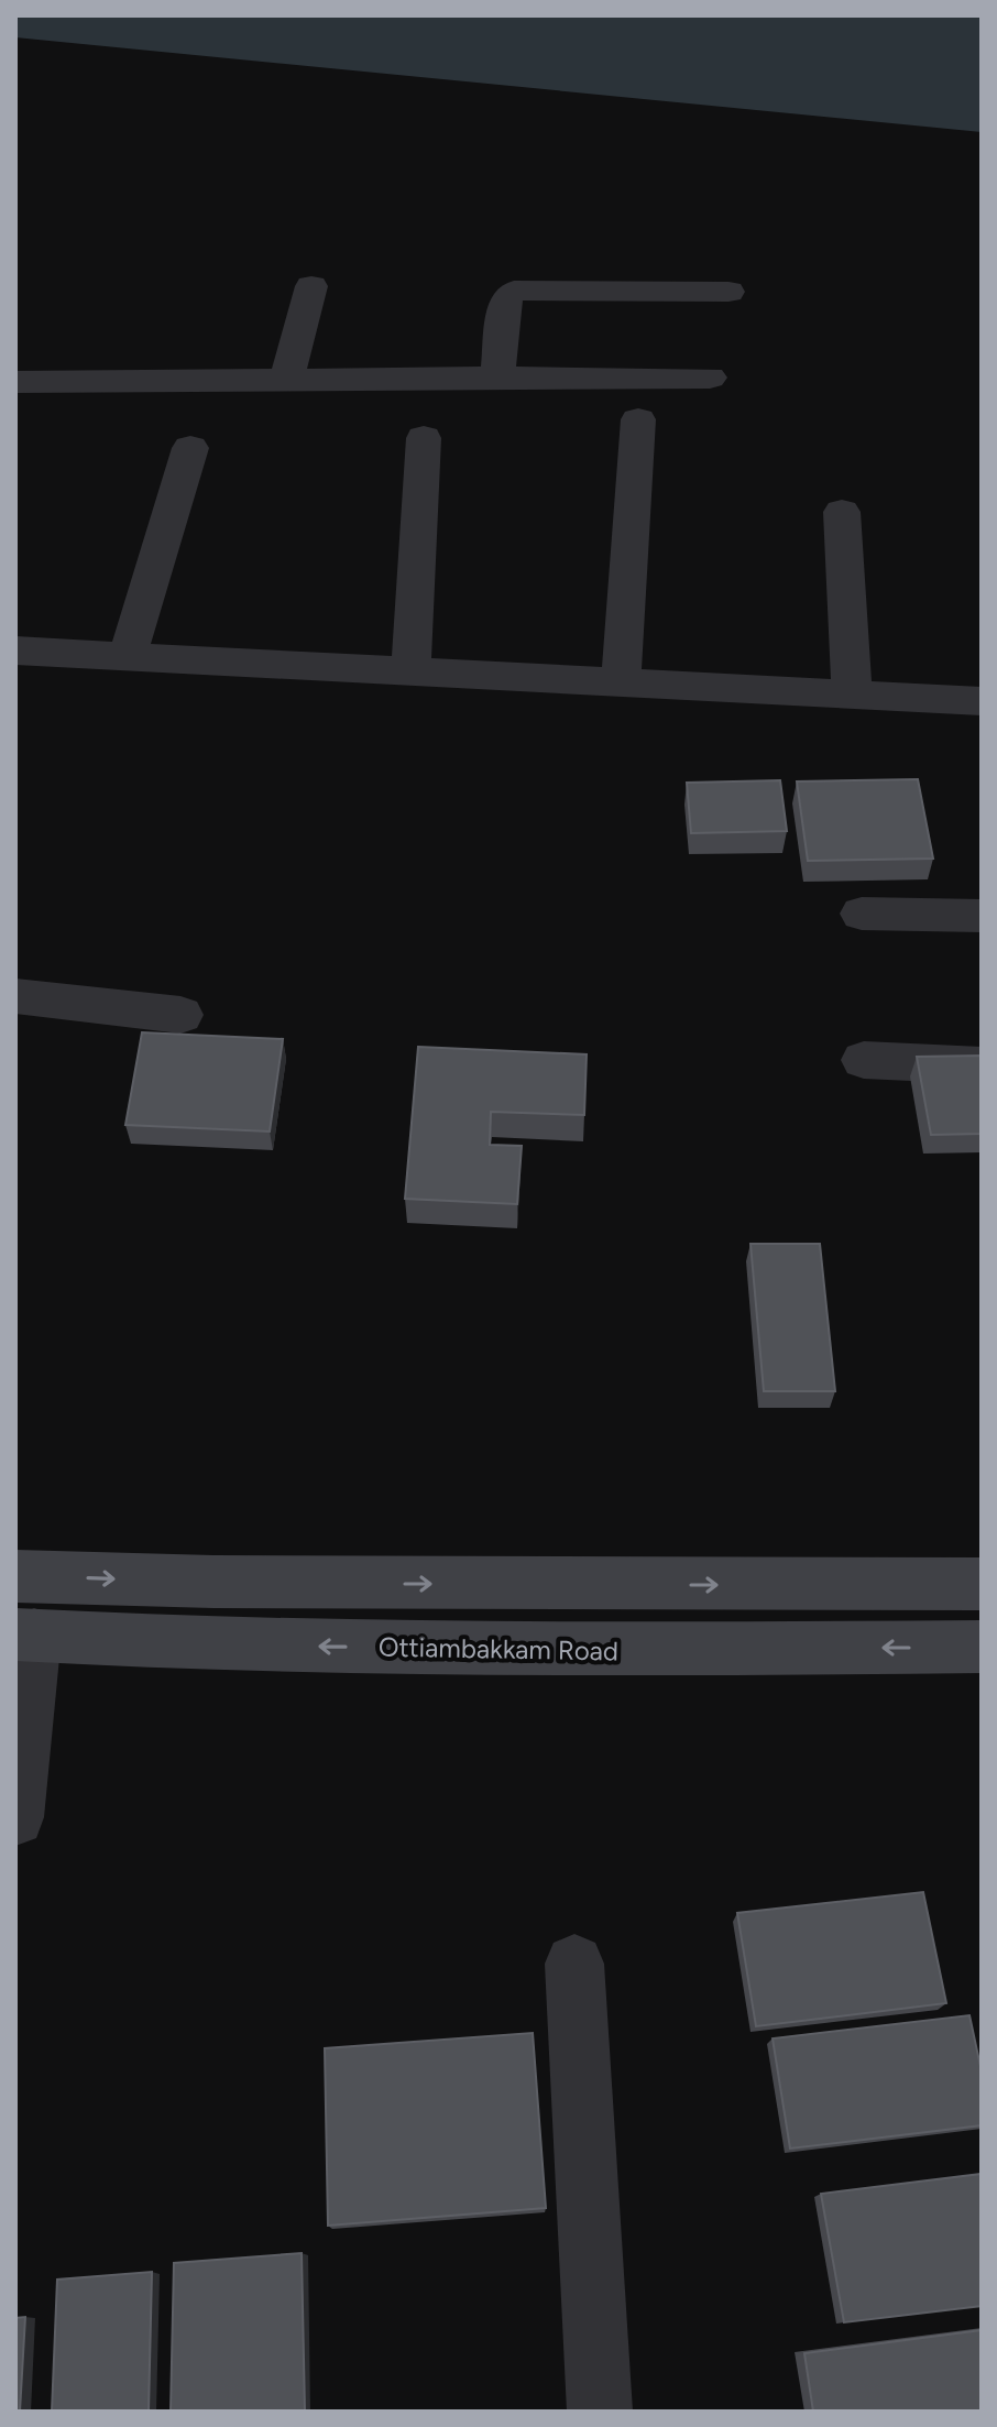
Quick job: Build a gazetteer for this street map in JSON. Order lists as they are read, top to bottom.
{
  "streets": {
    "street": ["Ottiambakkam Road"]
  }
}
